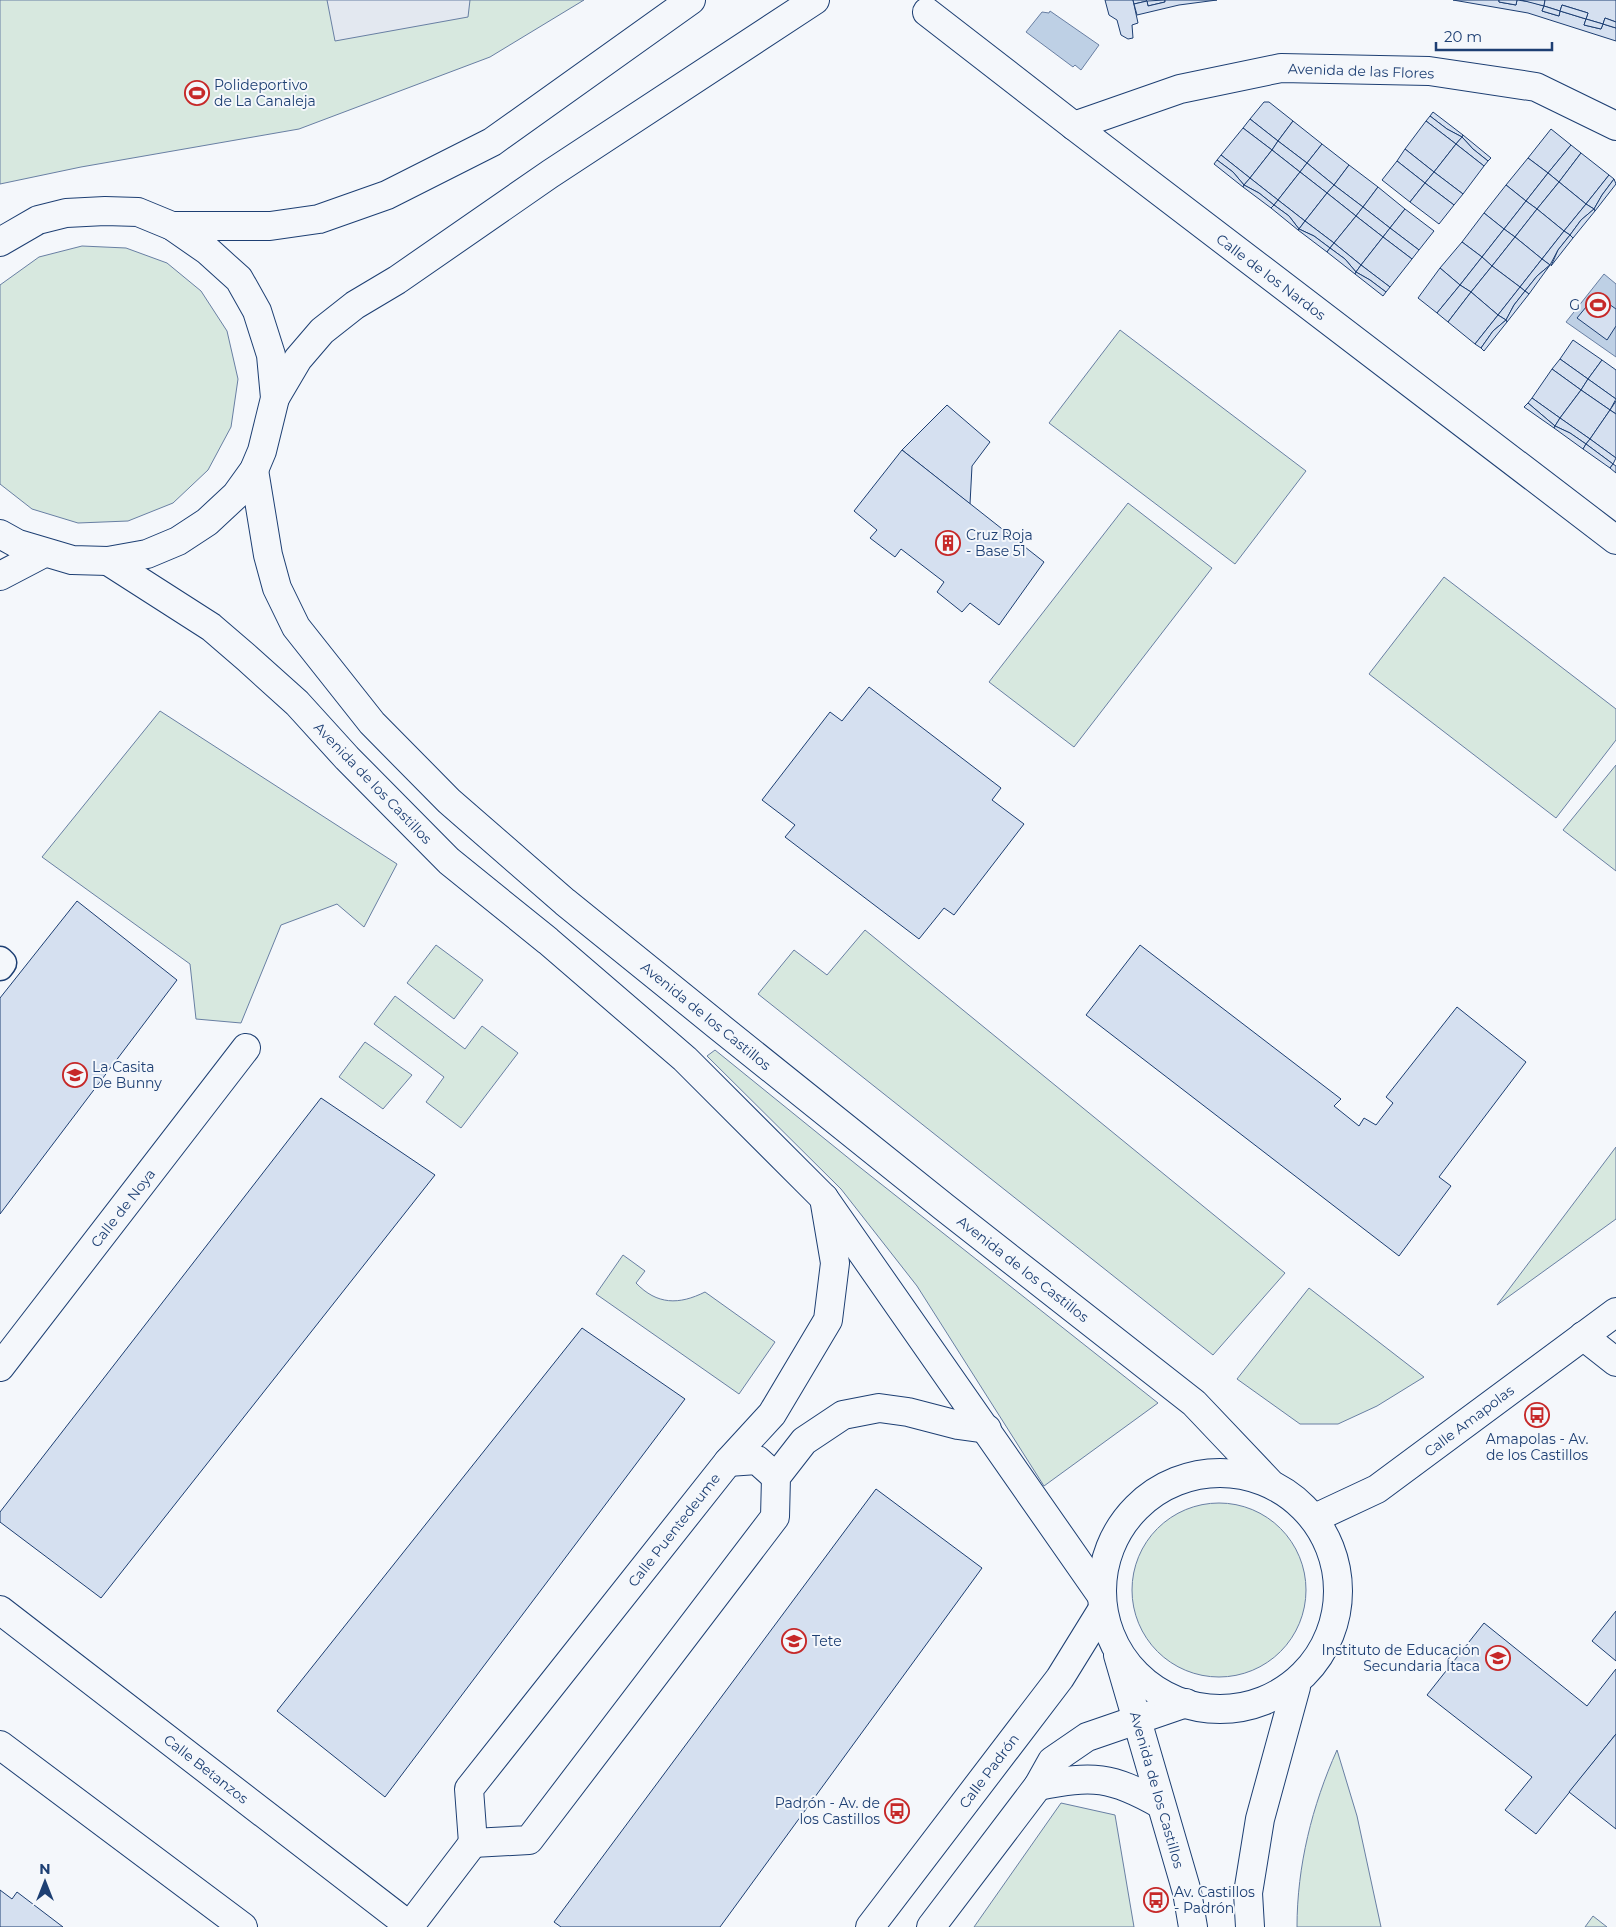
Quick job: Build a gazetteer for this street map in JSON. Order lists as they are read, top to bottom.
{
  "streets": {
    "main road": [
      "Avenida de las Flores",
      "Calle de los Nardos",
      "Avenida de los Castillos",
      "Calle de Noya",
      "Calle Amapolas",
      "Calle Puentedeume",
      "Calle Betanzos",
      "Calle Padrón"
    ]
  },
  "crossings": [
    ["Avenida de las Flores", "Calle de los Nardos"],
    ["Avenida de los Castillos", "Calle Puentedeume"],
    ["Avenida de los Castillos", "Calle Padrón"]
  ],
  "places": {
    "sports": ["Polideportivo de La Canaleja", "G"],
    "building": ["Cruz Roja - Base 51"],
    "school or university": ["La Casita De Bunny", "Tete", "Instituto de Educación Secundaria Ítaca"],
    "bus stop": ["Amapolas - Av. de los Castillos", "Padrón - Av. de los Castillos", "Av. Castillos - Padrón"]
  },
  "scale_bar": "20 m",
  "north": "top"
}
